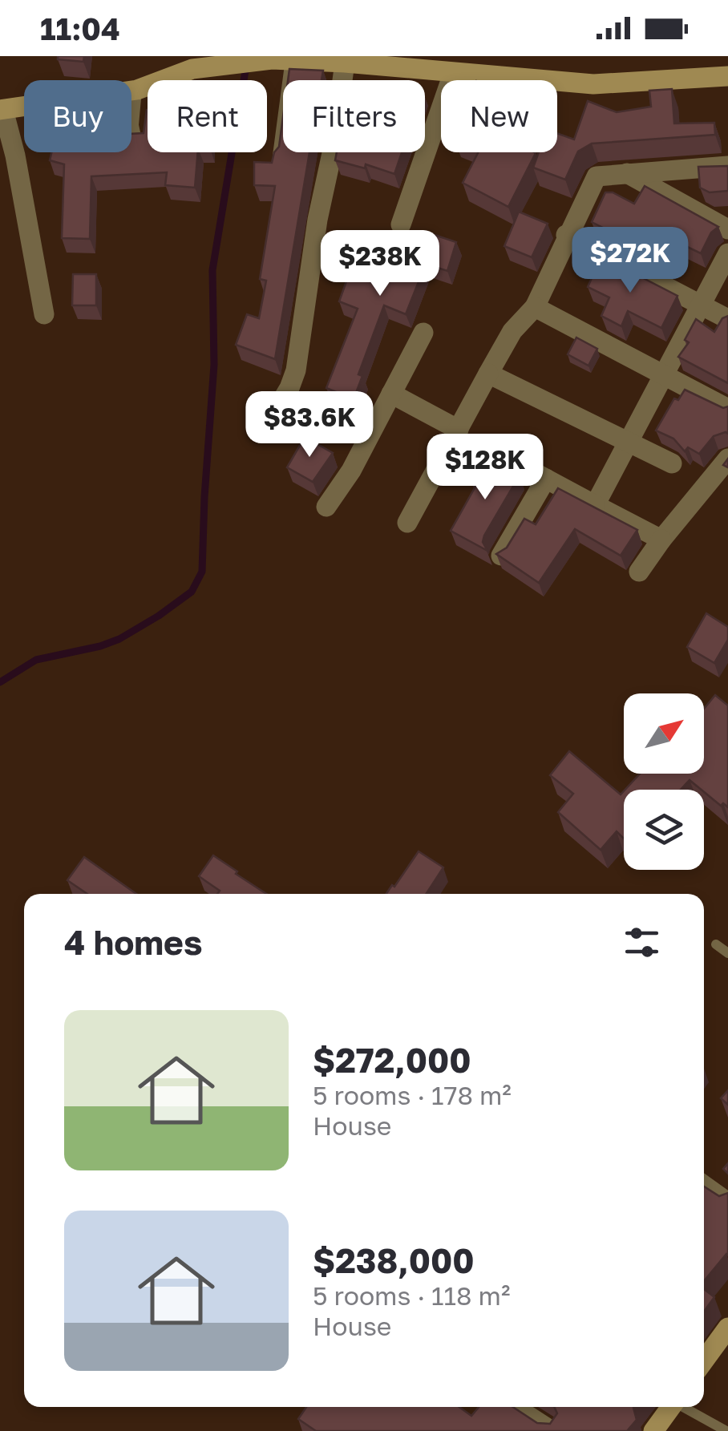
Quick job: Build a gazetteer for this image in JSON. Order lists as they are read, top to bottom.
{
  "north": "top right",
  "page": {
    "status": "11:04",
    "chip": [
      "Buy",
      "Rent",
      "Filters",
      "New"
    ],
    "price": [
      "$272K",
      "$238K",
      "$83.6K",
      "$128K"
    ],
    "heading": "4 homes",
    "list": [
      {
        "name": "$272,000",
        "note": "5 rooms · 178 m² · House"
      },
      {
        "name": "$238,000",
        "note": "5 rooms · 118 m² · House"
      }
    ]
  }
}
